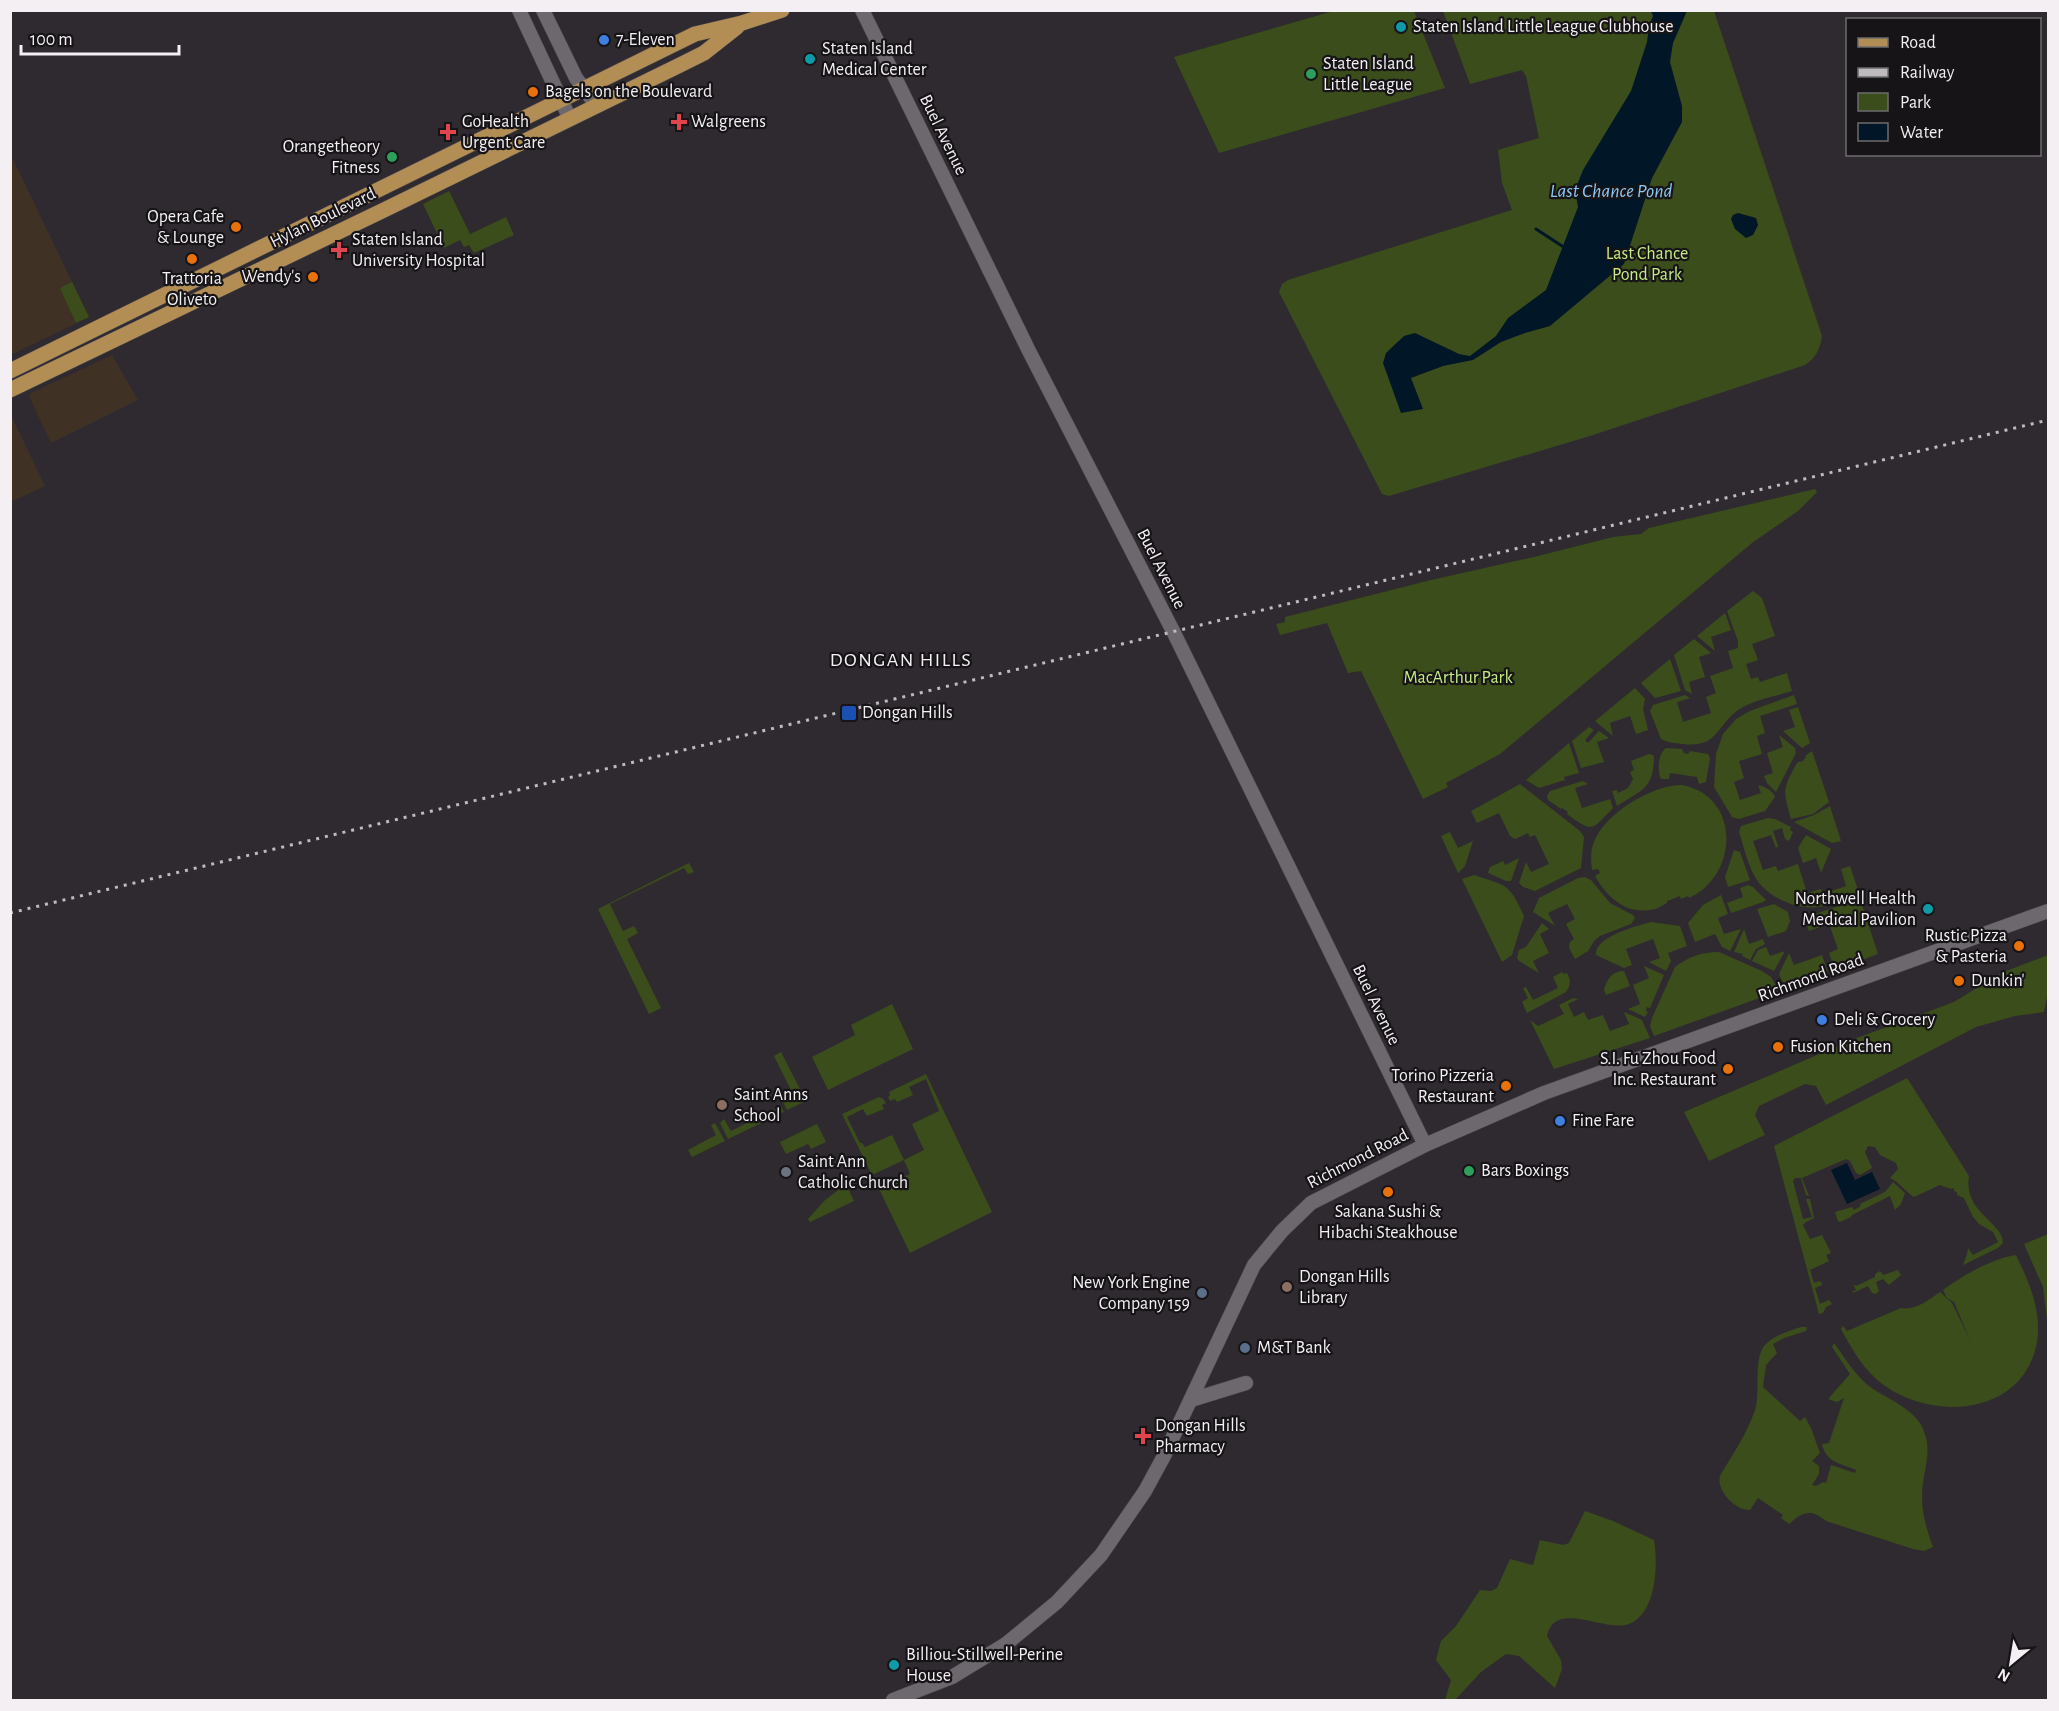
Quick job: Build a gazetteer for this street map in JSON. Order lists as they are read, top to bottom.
{
  "streets": {
    "main road": ["Buel Avenue", "Hylan Boulevard", "Richmond Road"]
  },
  "crossings": [
    ["Buel Avenue", "Richmond Road"]
  ],
  "districts": ["DONGAN HILLS"],
  "water": ["Last Chance Pond"],
  "parks": ["Last Chance Pond Park", "MacArthur Park"],
  "places": {
    "other": [
      "Staten Island Little League Clubhouse",
      "7-Eleven",
      "Staten Island Medical Center",
      "Staten Island Little League",
      "Bagels on the Boulevard",
      "Orangetheory Fitness",
      "Opera Cafe & Lounge",
      "Trattoria Oliveto",
      "Wendy's",
      "Northwell Health Medical Pavilion",
      "Rustic Pizza & Pasteria",
      "Dunkin'",
      "Deli & Grocery",
      "Fusion Kitchen",
      "S.I. Fu Zhou Food Inc. Restaurant",
      "Torino Pizzeria Restaurant",
      "Saint Anns School",
      "Fine Fare",
      "Bars Boxings",
      "Saint Ann Catholic Church",
      "Sakana Sushi & Hibachi Steakhouse",
      "Dongan Hills Library",
      "New York Engine Company 159",
      "M&T Bank",
      "Billiou-Stillwell-Perine House"
    ],
    "health": [
      "Walgreens",
      "GoHealth Urgent Care",
      "Staten Island University Hospital",
      "Dongan Hills Pharmacy"
    ],
    "transit": ["Dongan Hills"]
  },
  "legend": [
    "Road",
    "Railway",
    "Park",
    "Water"
  ],
  "scale_bar": "100 m",
  "north": "bottom left"
}
